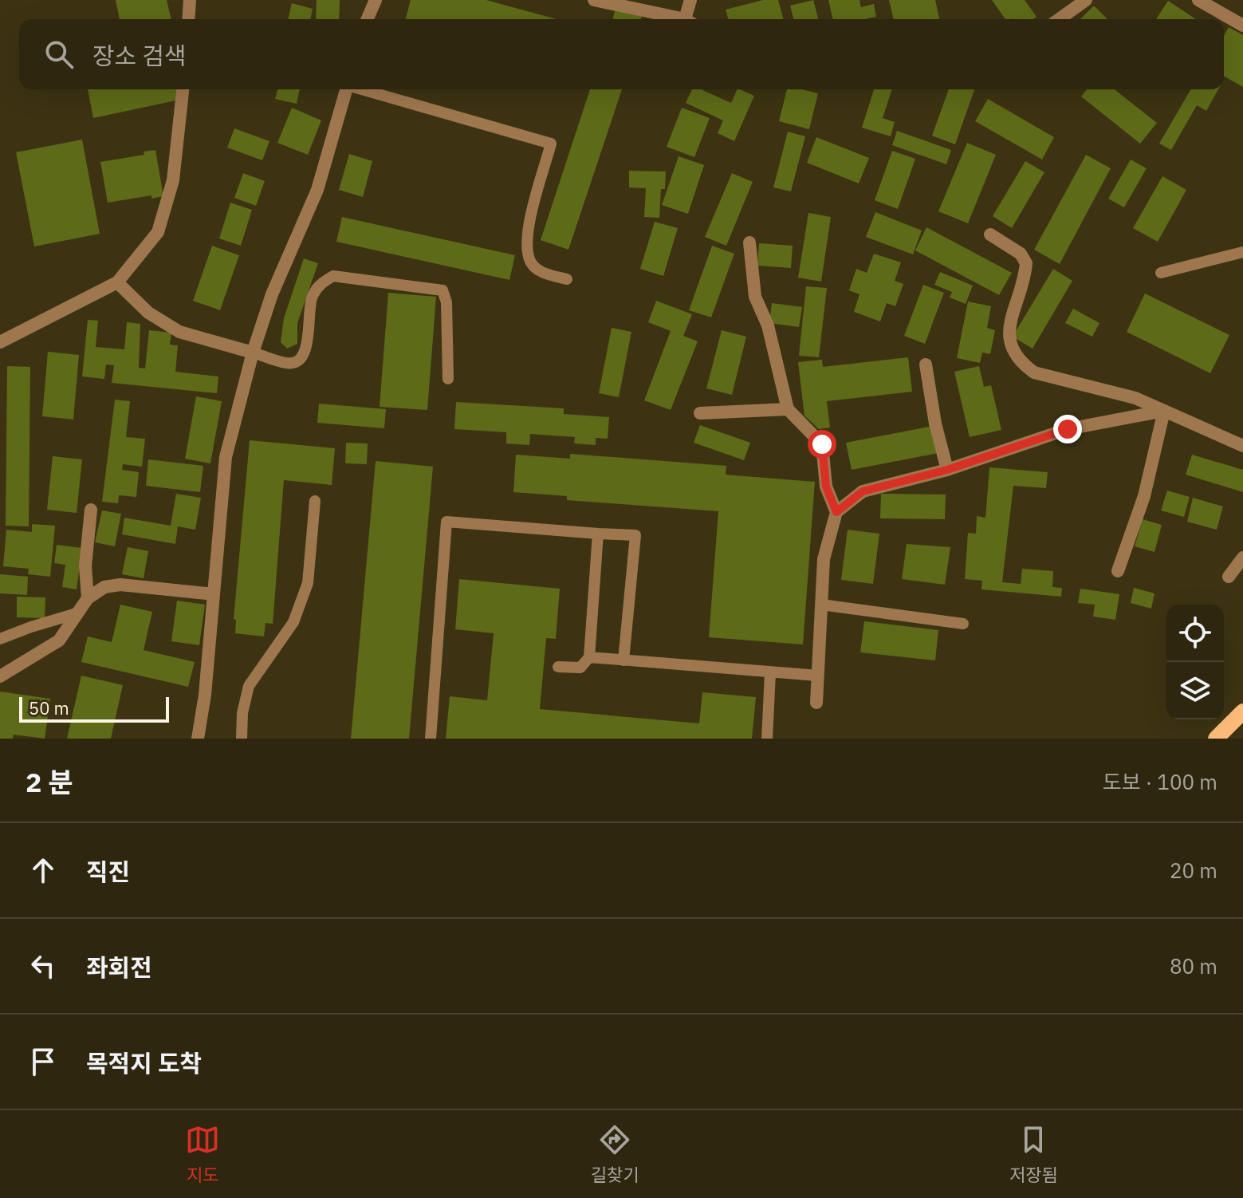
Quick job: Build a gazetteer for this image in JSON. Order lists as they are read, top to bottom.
{
  "scale_bar": "50 m",
  "page": {
    "search": "장소 검색",
    "scale": "50 m",
    "heading": ["2 분", "도보 · 100 m"],
    "list": [
      ["직진", "20 m"],
      ["좌회전", "80 m"],
      "목적지 도착"
    ],
    "nav": ["지도", "길찾기", "저장됨"]
  }
}
